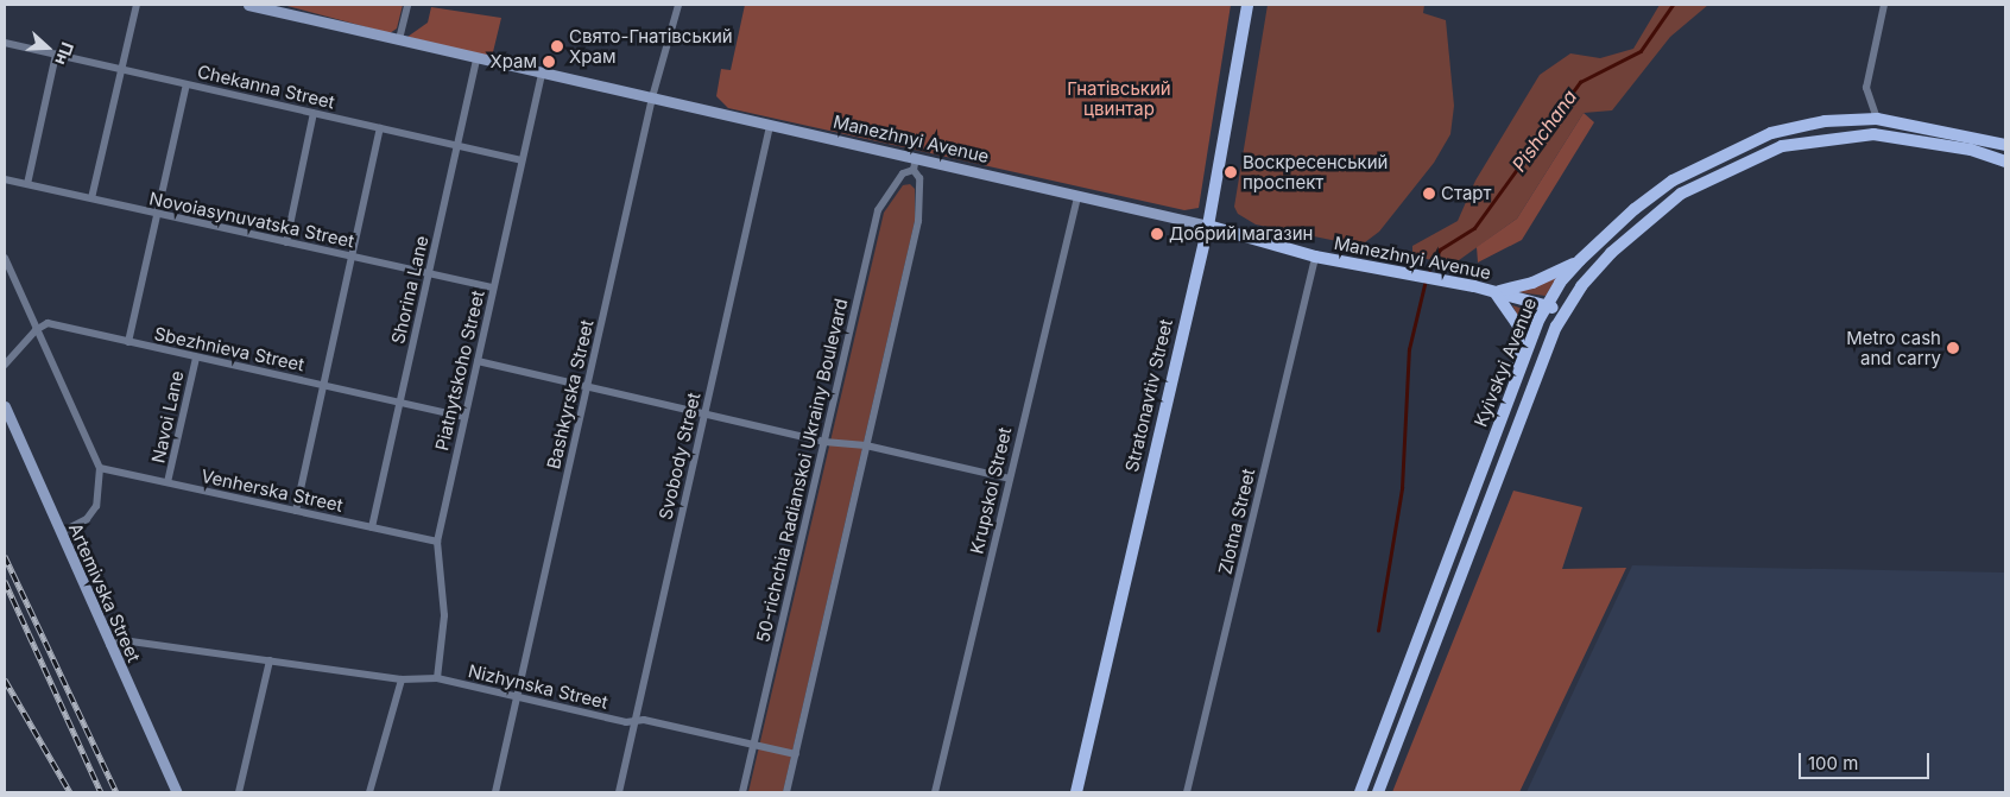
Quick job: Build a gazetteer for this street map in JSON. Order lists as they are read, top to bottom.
{
  "streets": {
    "main road": ["Manezhnyi Avenue", "Kyivskyi Avenue", "Stratonavtiv Street"],
    "street": [
      "Chekanna Street",
      "Novoiasynuvatska Street",
      "Shorina Lane",
      "Sbezhnieva Street",
      "Piatnytskoho Street",
      "Bashkyrska Street",
      "Navoi Lane",
      "Svobody Street",
      "50-richchia Radianskoi Ukrainy Boulevard",
      "Venherska Street",
      "Krupskoi Street",
      "Zlotna Street",
      "Artemivska Street",
      "Nizhynska Street"
    ]
  },
  "crossings": [
    ["Chekanna Street", "Shorina Lane"],
    ["Chekanna Street", "Piatnytskoho Street"],
    ["Manezhnyi Avenue", "Shorina Lane"],
    ["Manezhnyi Avenue", "Kyivskyi Avenue"],
    ["Manezhnyi Avenue", "Piatnytskoho Street"],
    ["Manezhnyi Avenue", "Bashkyrska Street"],
    ["Manezhnyi Avenue", "Stratonavtiv Street"],
    ["Manezhnyi Avenue", "Svobody Street"],
    ["Manezhnyi Avenue", "Krupskoi Street"],
    ["Manezhnyi Avenue", "Zlotna Street"],
    ["Novoiasynuvatska Street", "Shorina Lane"],
    ["Novoiasynuvatska Street", "Piatnytskoho Street"],
    ["Shorina Lane", "Sbezhnieva Street"],
    ["Shorina Lane", "Venherska Street"],
    ["Sbezhnieva Street", "Piatnytskoho Street"],
    ["Sbezhnieva Street", "Navoi Lane"],
    ["Piatnytskoho Street", "Venherska Street"],
    ["Piatnytskoho Street", "Nizhynska Street"],
    ["Bashkyrska Street", "Nizhynska Street"],
    ["Navoi Lane", "Venherska Street"],
    ["Svobody Street", "Nizhynska Street"],
    ["50-richchia Radianskoi Ukrainy Boulevard", "Nizhynska Street"],
    ["Venherska Street", "Artemivska Street"],
    ["Artemivska Street", "Nizhynska Street"]
  ],
  "water": ["Pishchana"],
  "parks": ["Гнатівський цвинтар"],
  "places": [
    "Свято-Гнатівський Храм",
    "Храм",
    "Воскресенський проспект",
    "Старт",
    "Добрий магазин",
    "Metro cash and carry"
  ],
  "scale_bar": "100 m",
  "north": "right"
}
